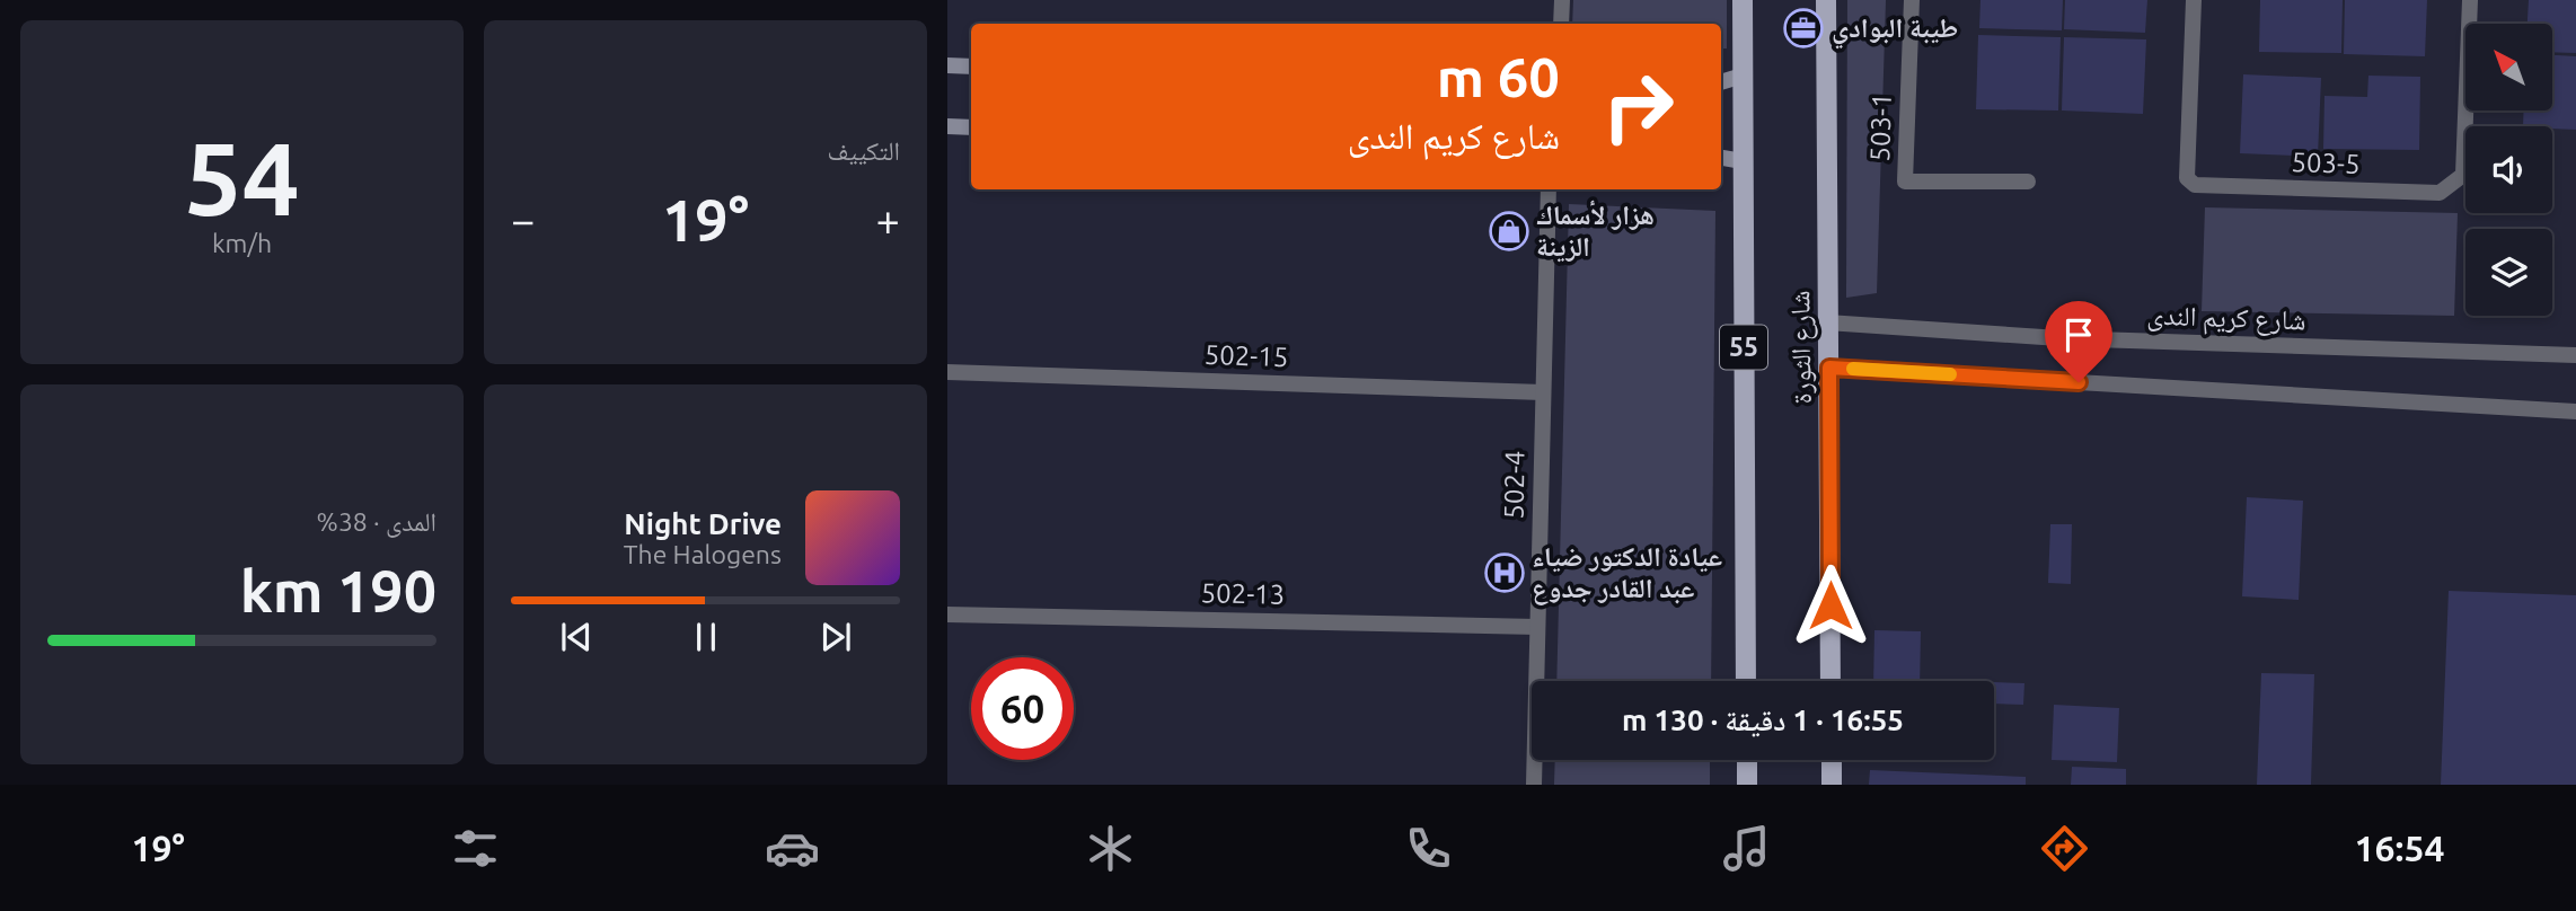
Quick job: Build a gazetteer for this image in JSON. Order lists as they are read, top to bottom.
{
  "streets": {
    "main road": ["55", "شارع الثورة"],
    "street": [
      "503-1",
      "503-5",
      "شارع كريم الندى",
      "502-15",
      "502-4",
      "502-13"
    ]
  },
  "crossings": [
    ["شارع كريم الندى", "شارع الثورة"],
    ["502-15", "502-4"],
    ["502-4", "502-13"]
  ],
  "places": {
    "office": ["طيبة البوادي"],
    "shop": ["هزار لأسماك الزينة"],
    "hospital": ["عيادة الدكتور ضياء عبد القادر جدوع"]
  },
  "north": "top left",
  "page": {
    "tile": [
      "التكييف",
      ["54", "km/h"],
      ["المدى · 38%", "190 km"]
    ],
    "turn": ["60 m", "شارع كريم الندى"],
    "heat": ["−", "19°", "+"],
    "song": ["Night Drive", "The Halogens"],
    "limit": "60",
    "trip": "16:55 · 1 دقيقة · 130 m",
    "tabs": ["16:54", "19°"]
  }
}
